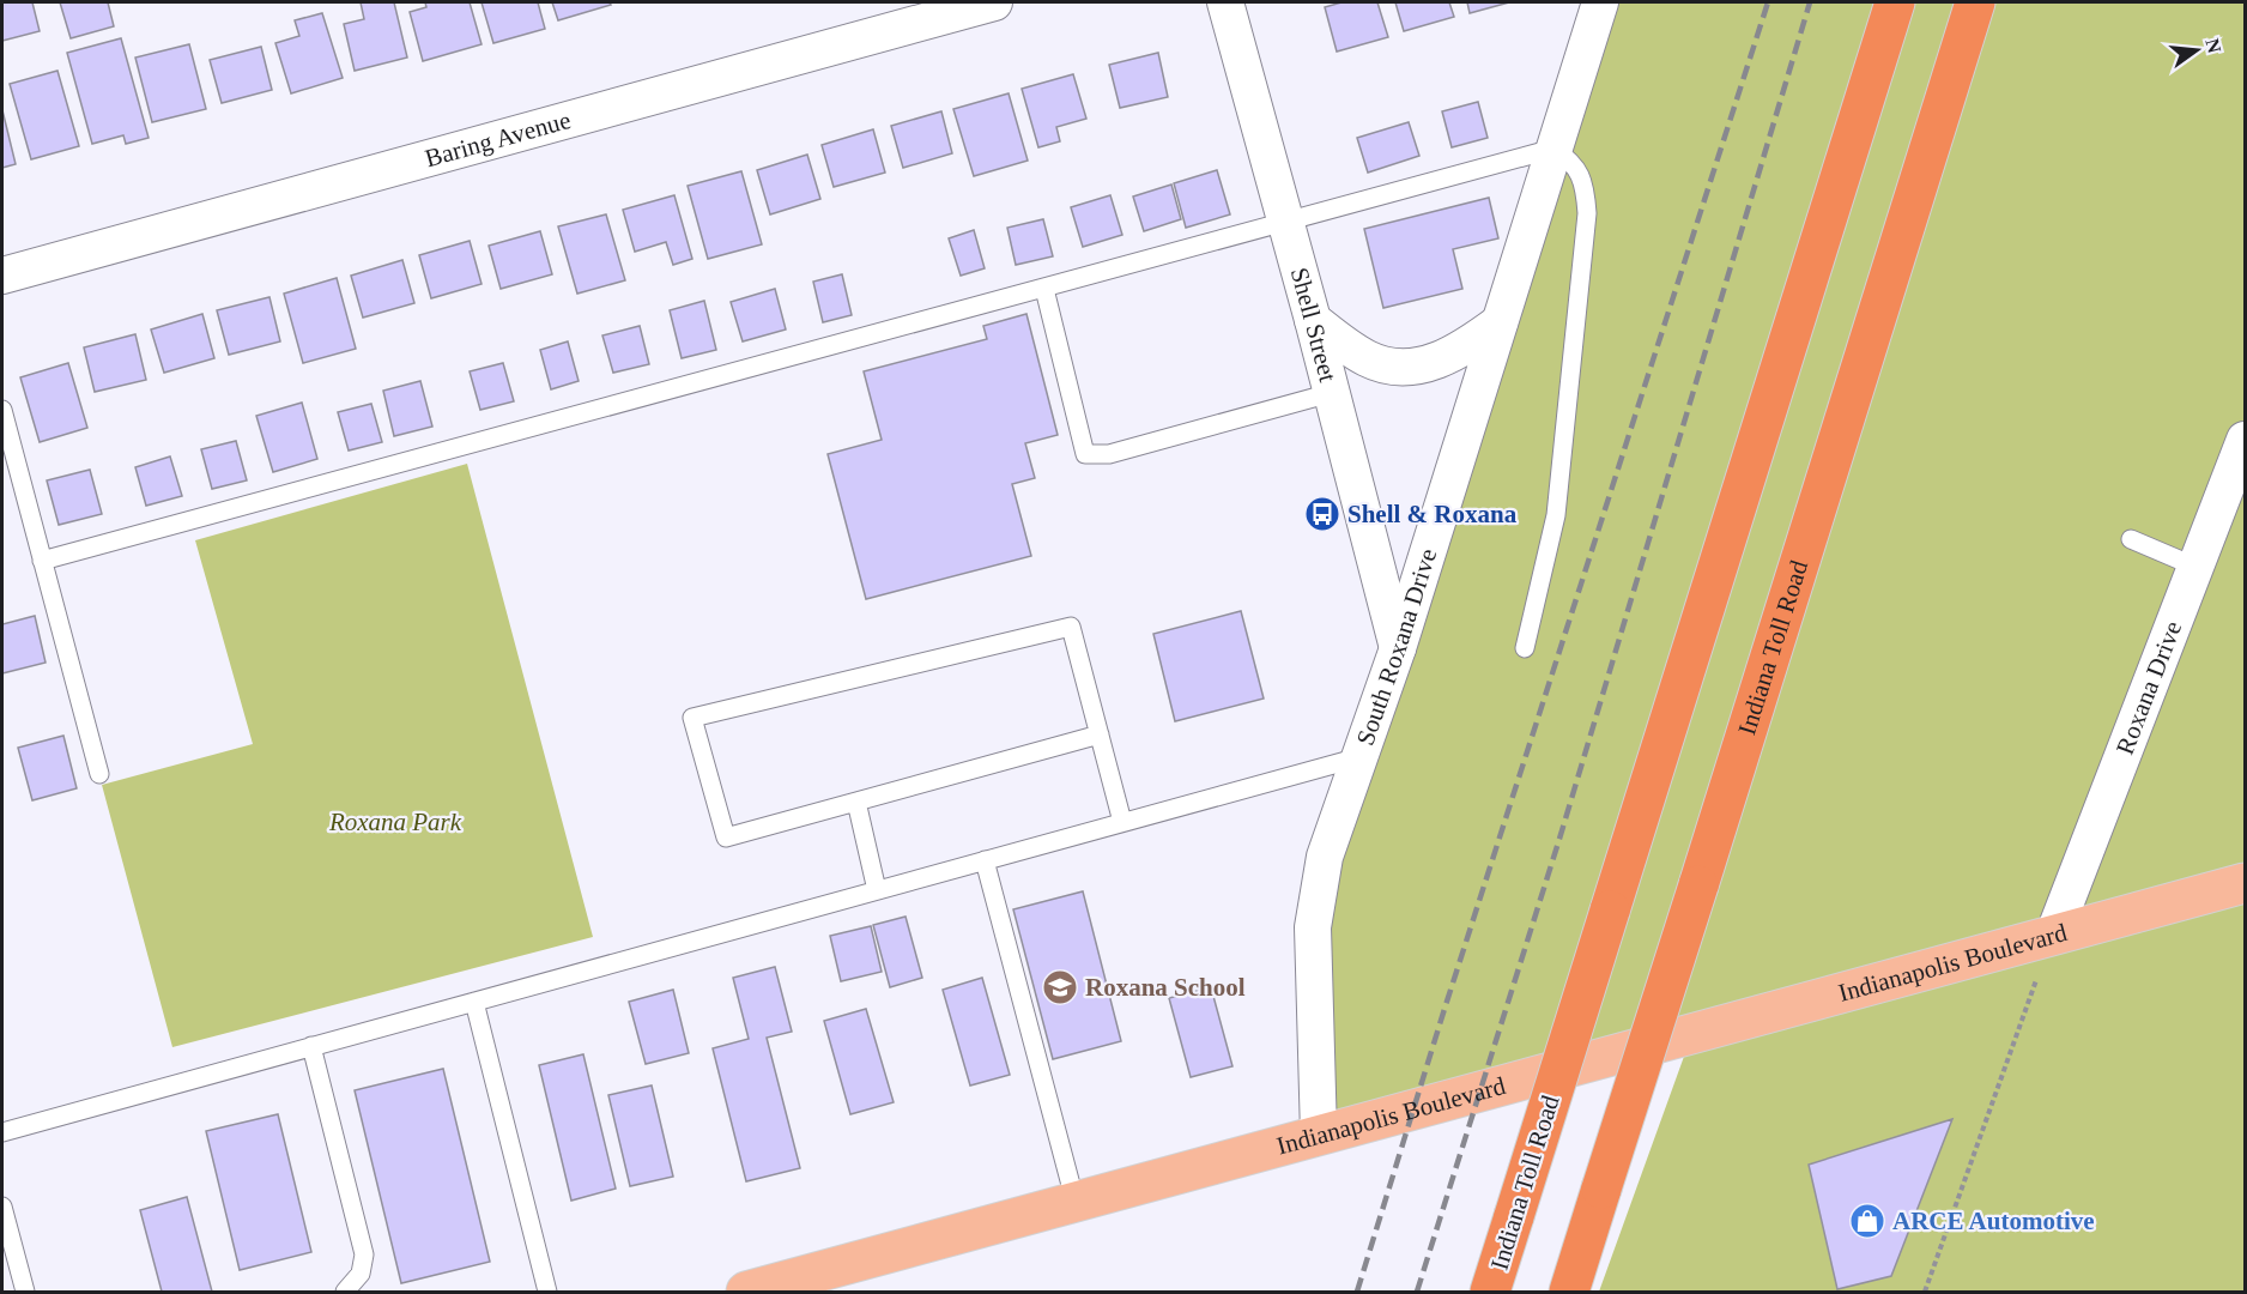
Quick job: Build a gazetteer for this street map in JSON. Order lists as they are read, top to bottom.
{
  "streets": {
    "highway": ["Indiana Toll Road"],
    "main road": ["Indianapolis Boulevard"],
    "street": [
      "Baring Avenue",
      "Shell Street",
      "South Roxana Drive",
      "Roxana Drive"
    ]
  },
  "crossings": [
    ["Shell Street", "South Roxana Drive"],
    ["South Roxana Drive", "Indianapolis Boulevard"],
    ["Roxana Drive", "Indianapolis Boulevard"]
  ],
  "parks": ["Roxana Park"],
  "places": {
    "bus stop": ["Shell & Roxana"],
    "school or university": ["Roxana School"],
    "shop": ["ARCE Automotive"]
  },
  "north": "right"
}
